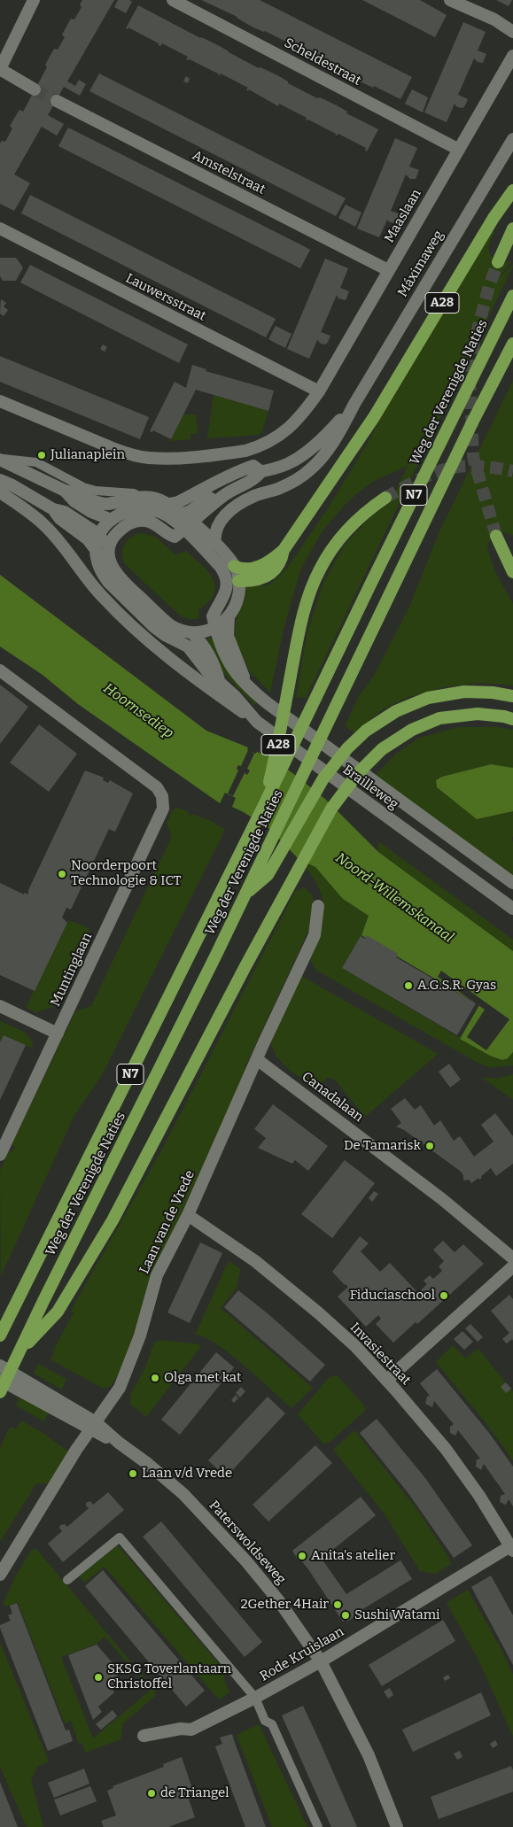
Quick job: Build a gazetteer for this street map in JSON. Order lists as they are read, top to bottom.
{
  "streets": {
    "highway": ["A28", "Weg der Verenigde Naties", "N7"],
    "street": [
      "Scheldestraat",
      "Amstelstraat",
      "Maaslaan",
      "Máximaweg",
      "Lauwersstraat",
      "Brailleweg",
      "Muntinglaan",
      "Canadalaan",
      "Laan van de Vrede",
      "Invasiestraat",
      "Paterswoldseweg",
      "Rode Kruislaan"
    ]
  },
  "crossings": [
    ["Scheldestraat", "Maaslaan"],
    ["Amstelstraat", "Maaslaan"],
    ["Maaslaan", "Lauwersstraat"],
    ["A28", "Weg der Verenigde Naties"],
    ["Weg der Verenigde Naties", "N7"],
    ["Canadalaan", "Laan van de Vrede"],
    ["Laan van de Vrede", "Invasiestraat"],
    ["Laan van de Vrede", "Paterswoldseweg"],
    ["Invasiestraat", "Rode Kruislaan"],
    ["Paterswoldseweg", "Rode Kruislaan"]
  ],
  "water": ["Hoornsediep", "Noord-Willemskanaal"],
  "places": [
    "Julianaplein",
    "Noorderpoort Technologie & ICT",
    "A.G.S.R. Gyas",
    "De Tamarisk",
    "Fiduciaschool",
    "Olga met kat",
    "Laan v/d Vrede",
    "Anita's atelier",
    "2Gether 4Hair",
    "Sushi Watami",
    "SKSG Toverlantaarn Christoffel",
    "de Triangel"
  ]
}
